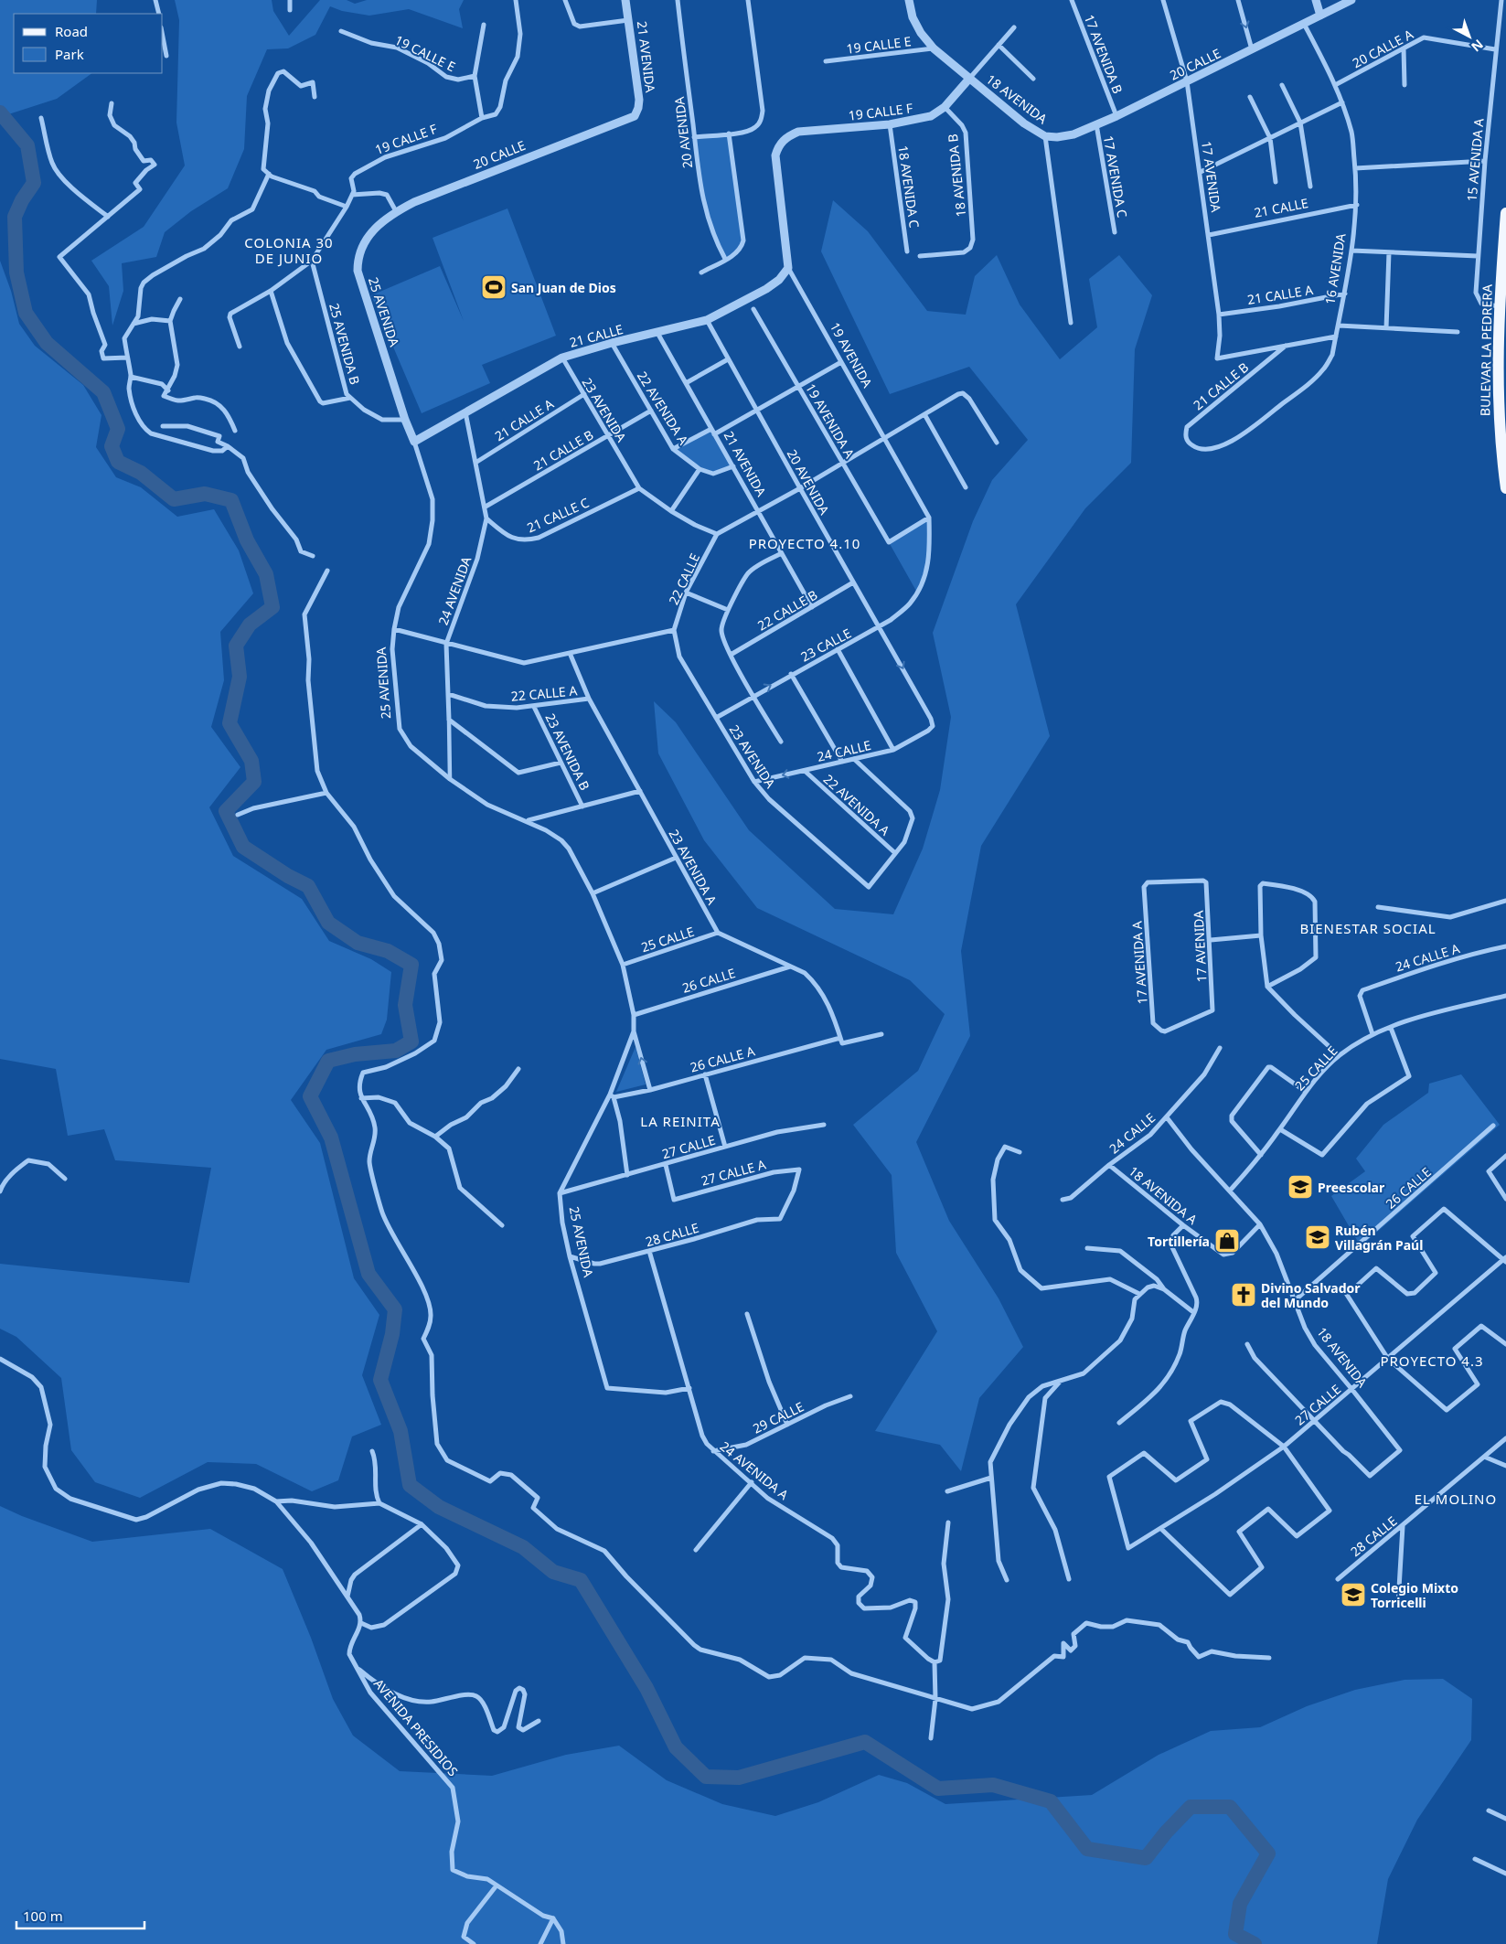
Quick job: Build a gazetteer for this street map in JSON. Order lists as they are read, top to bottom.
{
  "streets": {
    "main road": ["BULEVAR LA PEDRERA"],
    "street": [
      "19 CALLE E",
      "20 CALLE A",
      "17 AVENIDA B",
      "21 AVENIDA",
      "20 CALLE",
      "18 AVENIDA",
      "19 CALLE F",
      "20 AVENIDA",
      "15 AVENIDA A",
      "18 AVENIDA B",
      "17 AVENIDA C",
      "17 AVENIDA",
      "18 AVENIDA C",
      "21 CALLE",
      "16 AVENIDA",
      "21 CALLE A",
      "25 AVENIDA",
      "25 AVENIDA B",
      "19 AVENIDA",
      "21 CALLE B",
      "22 AVENIDA A",
      "23 AVENIDA",
      "19 AVENIDA A",
      "21 CALLE C",
      "22 CALLE",
      "24 AVENIDA",
      "22 CALLE B",
      "23 CALLE",
      "22 CALLE A",
      "24 CALLE",
      "23 AVENIDA B",
      "23 AVENIDA A",
      "25 CALLE",
      "24 CALLE A",
      "17 AVENIDA A",
      "26 CALLE",
      "26 CALLE A",
      "27 CALLE",
      "27 CALLE A",
      "18 AVENIDA A",
      "28 CALLE",
      "29 CALLE",
      "24 AVENIDA A",
      "AVENIDA PRESIDIOS"
    ]
  },
  "crossings": [
    ["19 CALLE E", "18 AVENIDA"],
    ["20 CALLE A", "15 AVENIDA A"],
    ["20 CALLE A", "16 AVENIDA"],
    ["17 AVENIDA B", "20 CALLE"],
    ["21 AVENIDA", "20 CALLE"],
    ["21 AVENIDA", "21 CALLE"],
    ["21 AVENIDA", "22 CALLE B"],
    ["20 CALLE", "18 AVENIDA"],
    ["20 CALLE", "17 AVENIDA C"],
    ["20 CALLE", "17 AVENIDA"],
    ["20 CALLE", "16 AVENIDA"],
    ["20 CALLE", "25 AVENIDA"],
    ["18 AVENIDA", "19 CALLE F"],
    ["18 AVENIDA", "24 CALLE"],
    ["18 AVENIDA", "25 CALLE"],
    ["18 AVENIDA", "26 CALLE"],
    ["18 AVENIDA", "27 CALLE"],
    ["18 AVENIDA", "18 AVENIDA A"],
    ["19 CALLE F", "18 AVENIDA B"],
    ["19 CALLE F", "18 AVENIDA C"],
    ["19 CALLE F", "25 AVENIDA B"],
    ["19 CALLE F", "19 AVENIDA"],
    ["20 AVENIDA", "21 CALLE"],
    ["20 AVENIDA", "22 CALLE B"],
    ["20 AVENIDA", "23 CALLE"],
    ["20 AVENIDA", "24 CALLE"],
    ["15 AVENIDA A", "BULEVAR LA PEDRERA"],
    ["17 AVENIDA", "21 CALLE"],
    ["17 AVENIDA", "21 CALLE A"],
    ["17 AVENIDA", "21 CALLE B"],
    ["17 AVENIDA", "17 AVENIDA A"],
    ["21 CALLE", "16 AVENIDA"],
    ["21 CALLE", "25 AVENIDA"],
    ["21 CALLE", "19 AVENIDA"],
    ["21 CALLE", "22 AVENIDA A"],
    ["21 CALLE", "23 AVENIDA"],
    ["21 CALLE", "24 AVENIDA"],
    ["16 AVENIDA", "21 CALLE A"],
    ["16 AVENIDA", "21 CALLE B"],
    ["21 CALLE A", "23 AVENIDA"],
    ["21 CALLE A", "24 AVENIDA"],
    ["25 AVENIDA", "25 AVENIDA B"],
    ["25 AVENIDA", "24 AVENIDA"],
    ["25 AVENIDA", "25 CALLE"],
    ["25 AVENIDA", "26 CALLE"],
    ["25 AVENIDA", "26 CALLE A"],
    ["25 AVENIDA", "27 CALLE"],
    ["25 AVENIDA", "28 CALLE"],
    ["25 AVENIDA", "24 AVENIDA A"],
    ["19 AVENIDA", "19 AVENIDA A"],
    ["19 AVENIDA", "23 CALLE"],
    ["21 CALLE B", "22 AVENIDA A"],
    ["21 CALLE B", "23 AVENIDA"],
    ["21 CALLE B", "24 AVENIDA"],
    ["22 AVENIDA A", "23 AVENIDA"],
    ["22 AVENIDA A", "24 CALLE"],
    ["23 AVENIDA", "21 CALLE C"],
    ["23 AVENIDA", "22 CALLE"],
    ["23 AVENIDA", "23 CALLE"],
    ["23 AVENIDA", "24 CALLE"],
    ["21 CALLE C", "24 AVENIDA"],
    ["24 AVENIDA", "22 CALLE A"],
    ["22 CALLE A", "23 AVENIDA B"],
    ["22 CALLE A", "23 AVENIDA A"],
    ["24 CALLE", "18 AVENIDA A"],
    ["23 AVENIDA A", "25 CALLE"],
    ["25 CALLE", "24 CALLE A"],
    ["27 CALLE", "27 CALLE A"],
    ["27 CALLE A", "28 CALLE"],
    ["28 CALLE", "24 AVENIDA A"],
    ["29 CALLE", "24 AVENIDA A"]
  ],
  "districts": [
    "COLONIA 30 DE JUNIO",
    "PROYECTO 4.10",
    "BIENESTAR SOCIAL",
    "LA REINITA",
    "PROYECTO 4.3",
    "EL MOLINO"
  ],
  "places": {
    "sports": ["San Juan de Dios"],
    "school or university": ["Preescolar", "Rubén Villagrán Paúl", "Colegio Mixto Torricelli"],
    "shop": ["Tortillería"],
    "church": ["Divino Salvador del Mundo"]
  },
  "legend": ["Road", "Park"],
  "scale_bar": "100 m",
  "north": "bottom right"
}
